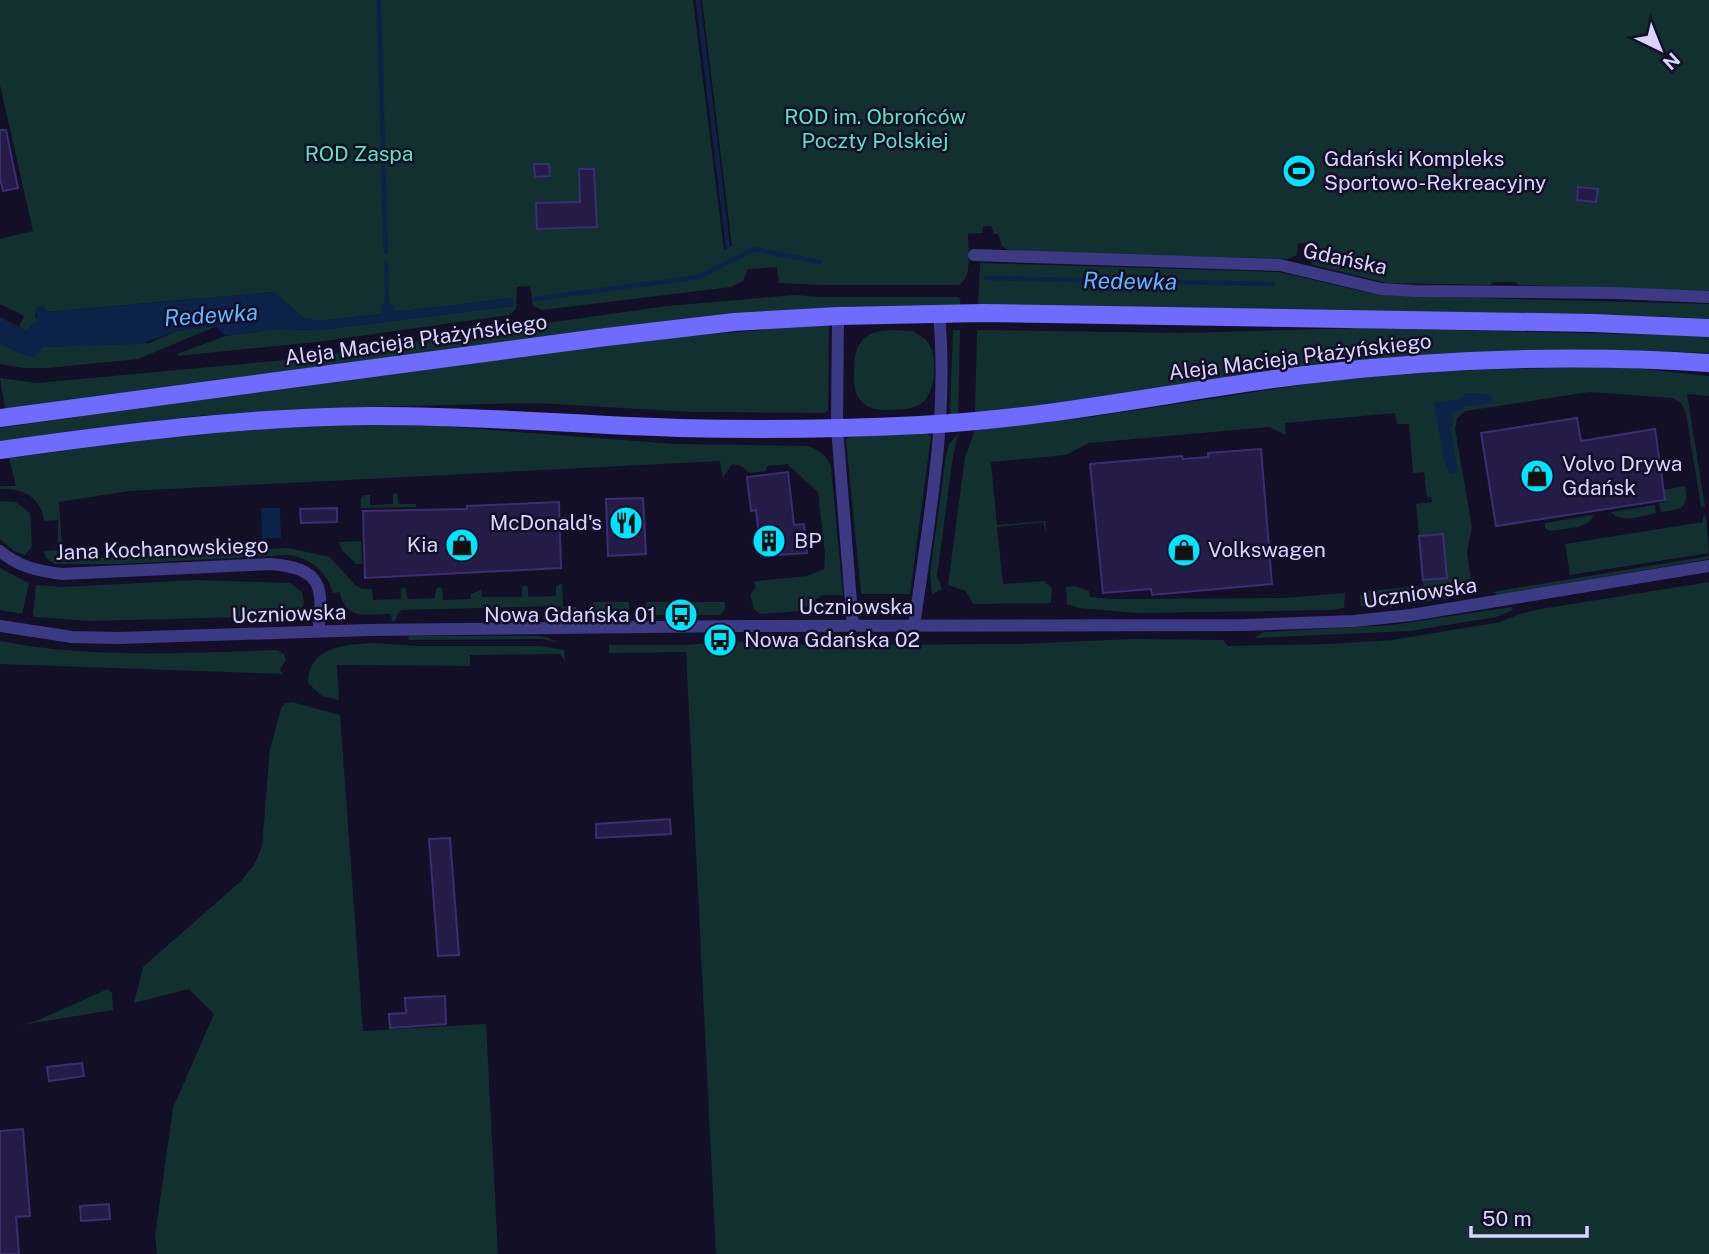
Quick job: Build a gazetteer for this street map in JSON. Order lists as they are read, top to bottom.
{
  "streets": {
    "main road": ["Aleja Macieja Płażyńskiego"],
    "street": ["Gdańska", "Jana Kochanowskiego", "Uczniowska"]
  },
  "crossings": [
    ["Jana Kochanowskiego", "Uczniowska"]
  ],
  "water": ["Redewka"],
  "parks": ["ROD im. Obrońców Poczty Polskiej", "ROD Zaspa"],
  "places": {
    "sports": ["Gdański Kompleks Sportowo-Rekreacyjny"],
    "shop": ["Volvo Drywa Gdańsk", "Kia", "Volkswagen"],
    "restaurant": ["McDonald's"],
    "building": ["BP"],
    "bus stop": ["Nowa Gdańska 01", "Nowa Gdańska 02"]
  },
  "scale_bar": "50 m",
  "north": "bottom right"
}
